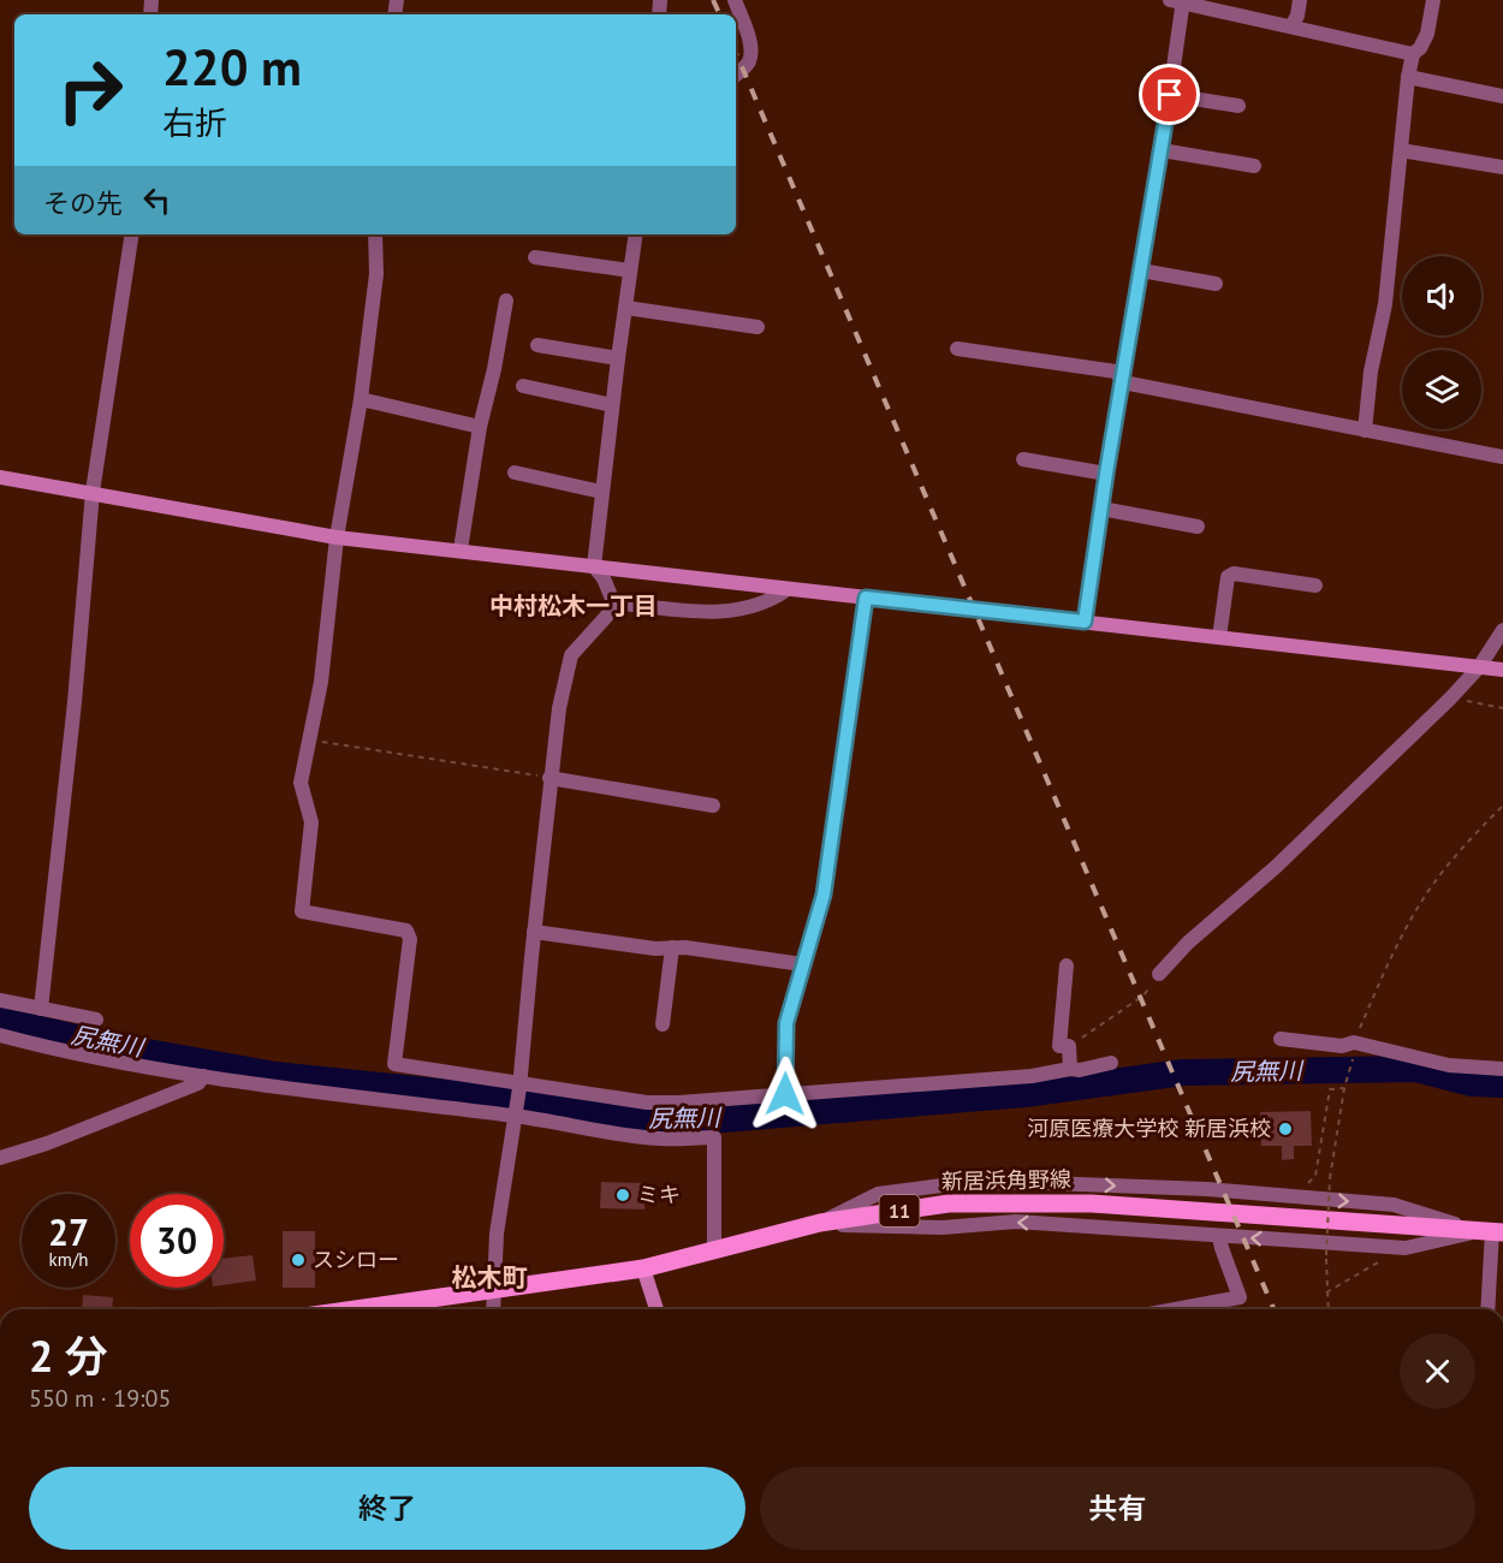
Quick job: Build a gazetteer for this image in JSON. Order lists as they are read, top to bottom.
{
  "streets": {
    "main road": ["新居浜角野線", "11"]
  },
  "districts": ["中村松木一丁目", "松木町"],
  "water": ["尻無川"],
  "places": ["河原医療大学校 新居浜校", "ミキ", "スシロー"],
  "page": {
    "turn": ["220 m", "右折"],
    "then": "その先",
    "speed": "27 km/h",
    "limit": "30",
    "heading": ["2 分", "550 m · 19:05"],
    "buttons": ["終了", "共有"]
  }
}
